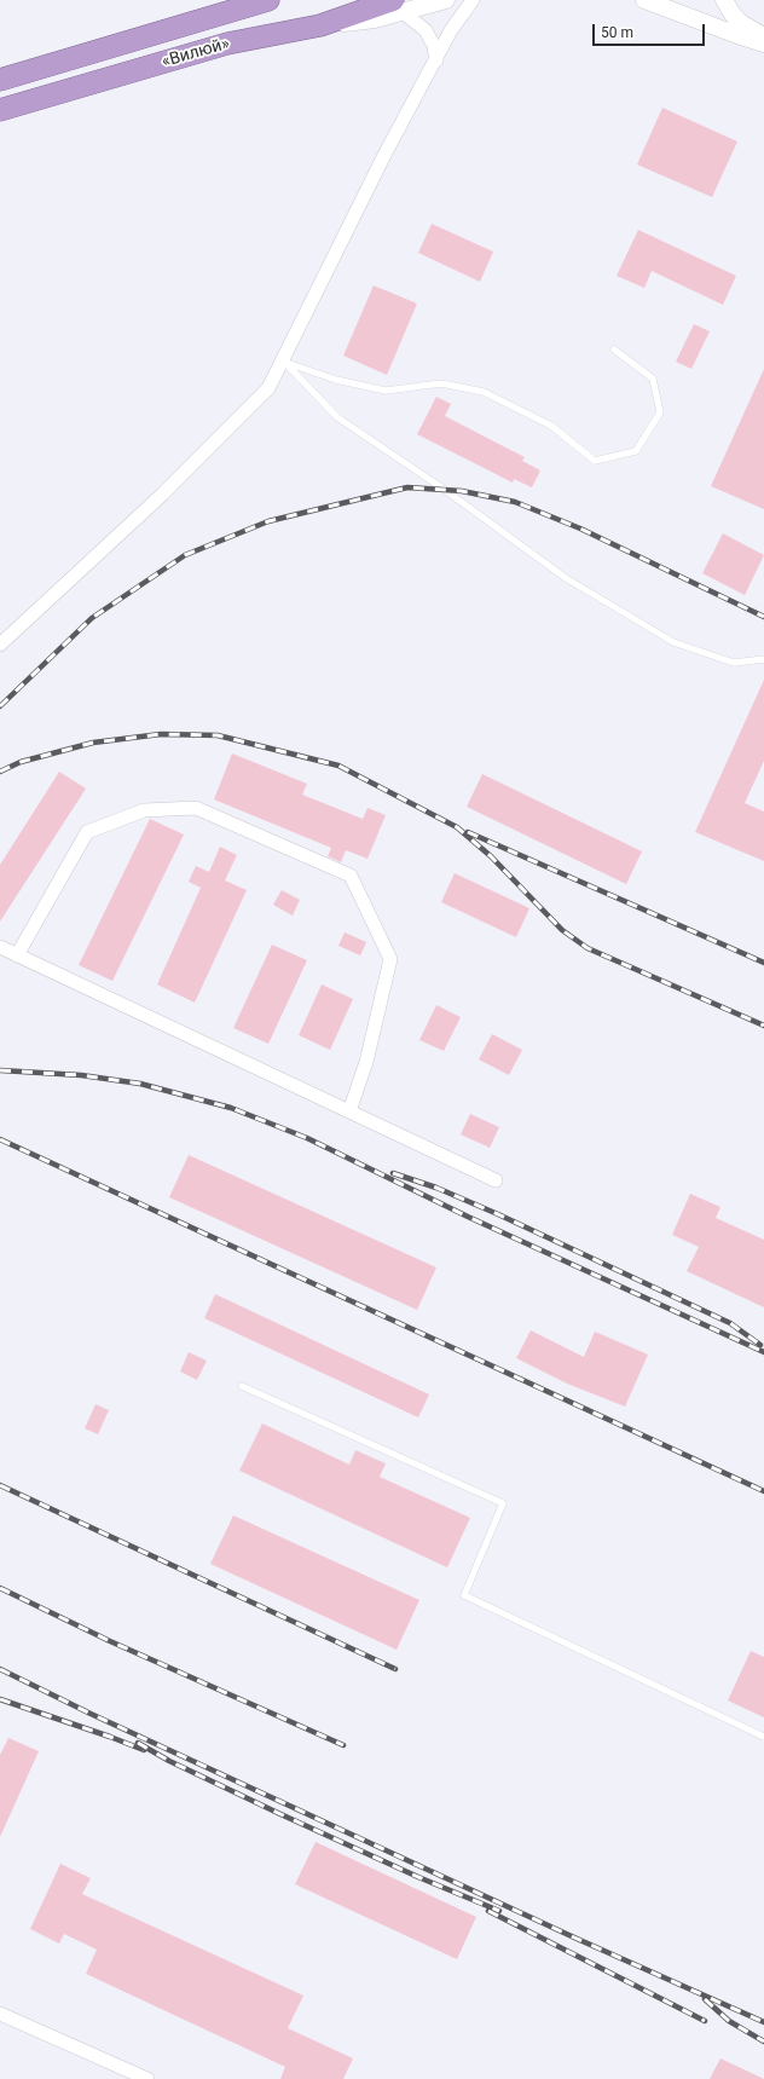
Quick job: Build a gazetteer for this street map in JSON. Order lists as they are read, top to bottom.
{
  "streets": {
    "highway": ["«Вилюй»"]
  },
  "scale_bar": "50 m"
}
